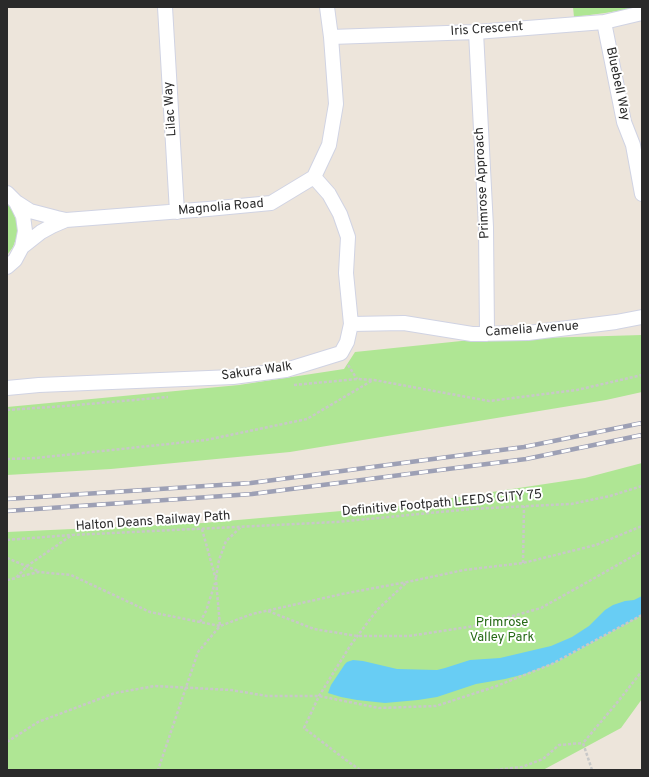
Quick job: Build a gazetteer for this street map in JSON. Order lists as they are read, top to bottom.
{
  "streets": {
    "street": [
      "Iris Crescent",
      "Bluebell Way",
      "Lilac Way",
      "Primrose Approach",
      "Magnolia Road",
      "Camelia Avenue",
      "Sakura Walk"
    ],
    "path": ["Definitive Footpath LEEDS CITY 75", "Halton Deans Railway Path"]
  },
  "crossings": [
    ["Iris Crescent", "Bluebell Way"],
    ["Iris Crescent", "Primrose Approach"],
    ["Lilac Way", "Magnolia Road"],
    ["Primrose Approach", "Camelia Avenue"],
    ["Magnolia Road", "Sakura Walk"],
    ["Camelia Avenue", "Sakura Walk"],
    ["Definitive Footpath LEEDS CITY 75", "Halton Deans Railway Path"]
  ],
  "parks": ["Primrose Valley Park"]
}
